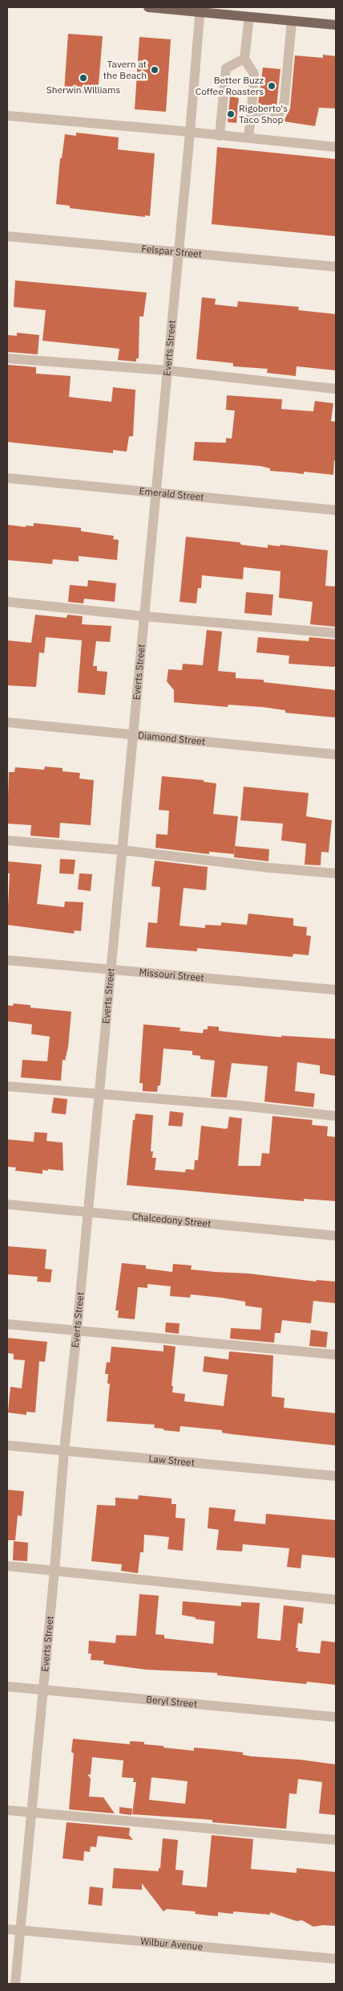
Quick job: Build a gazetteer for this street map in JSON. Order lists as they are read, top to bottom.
{
  "streets": {
    "street": [
      "Felspar Street",
      "Everts Street",
      "Emerald Street",
      "Diamond Street",
      "Missouri Street",
      "Chalcedony Street",
      "Law Street",
      "Beryl Street",
      "Wilbur Avenue"
    ]
  },
  "crossings": [
    ["Felspar Street", "Everts Street"],
    ["Everts Street", "Emerald Street"],
    ["Everts Street", "Diamond Street"],
    ["Everts Street", "Missouri Street"],
    ["Everts Street", "Chalcedony Street"],
    ["Everts Street", "Law Street"],
    ["Everts Street", "Beryl Street"],
    ["Everts Street", "Wilbur Avenue"]
  ],
  "places": [
    "Tavern at the Beach",
    "Sherwin Williams",
    "Better Buzz Coffee Roasters",
    "Rigoberto's Taco Shop"
  ]
}
